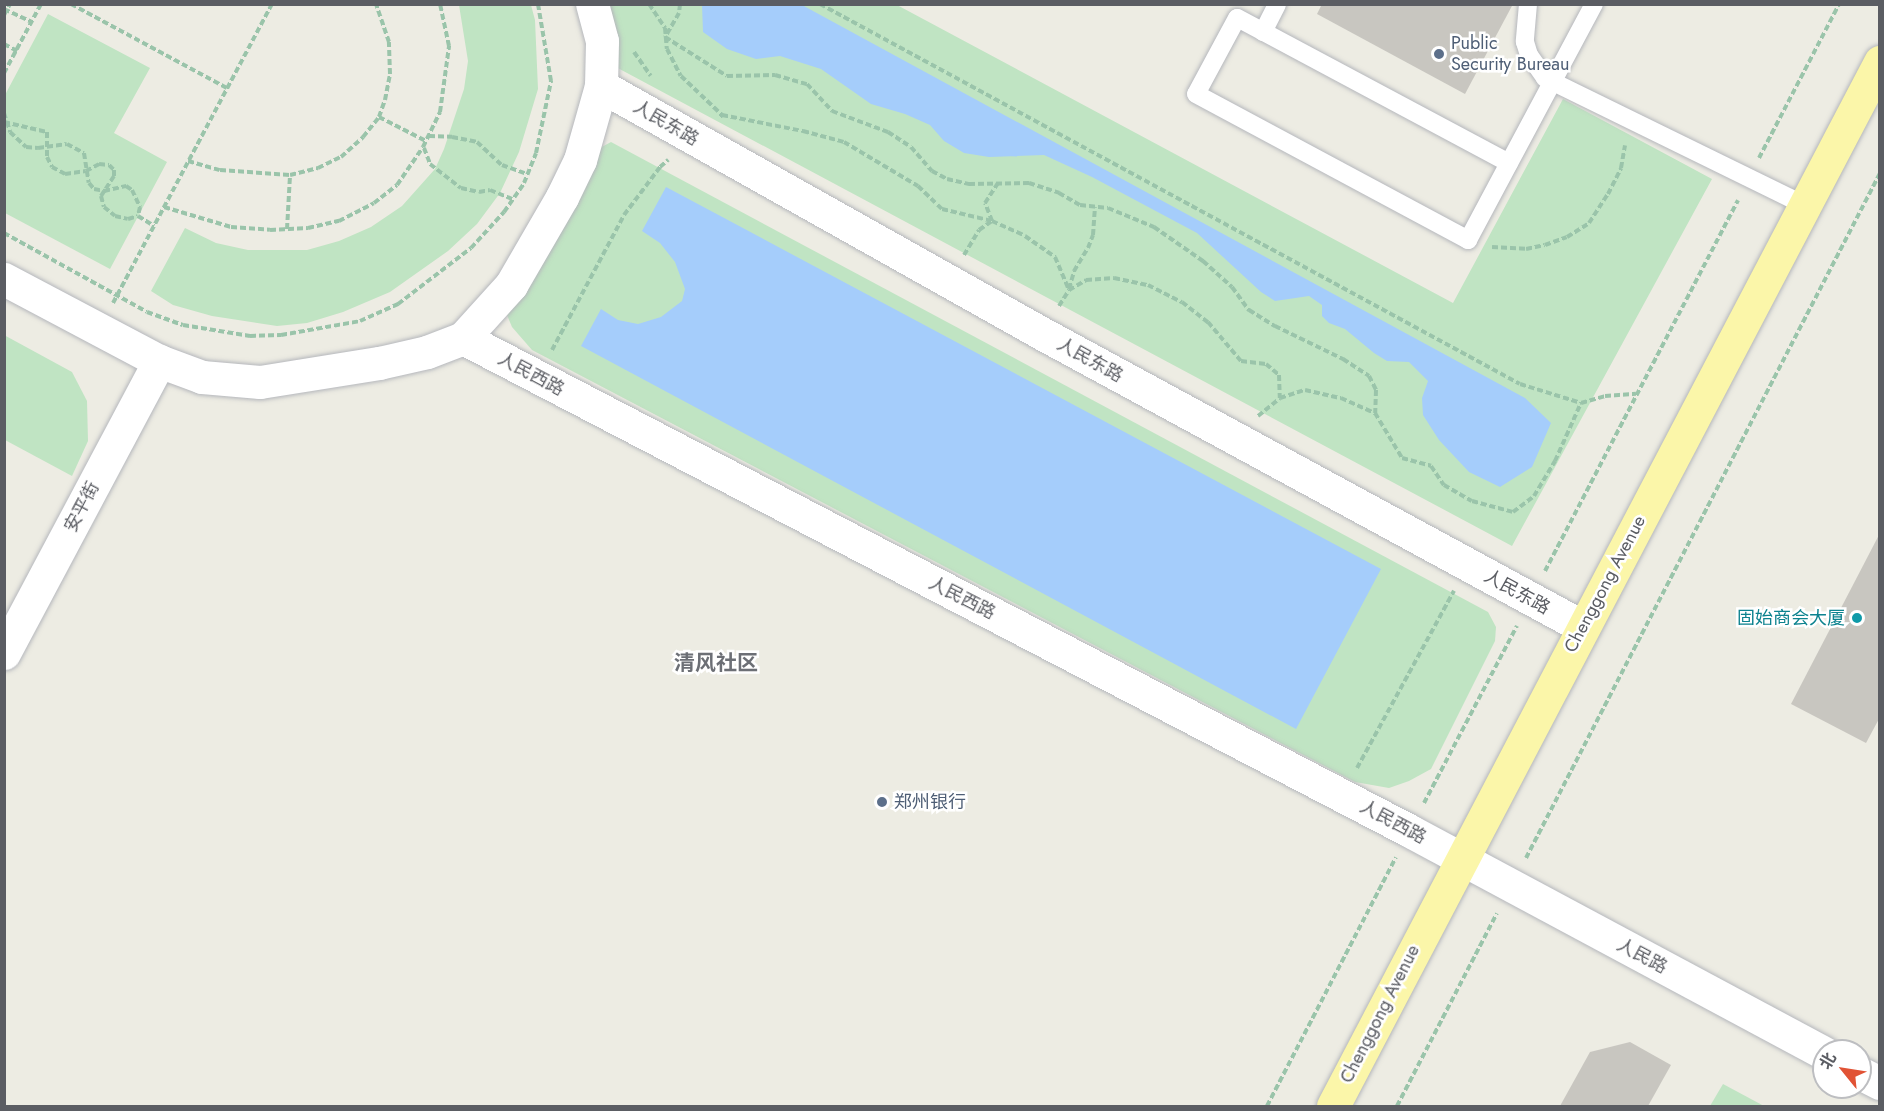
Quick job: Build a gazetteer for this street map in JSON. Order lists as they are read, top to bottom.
{
  "streets": {
    "main road": ["Chenggong Avenue"],
    "street": [
      "人民东路",
      "人民西路",
      "安平街",
      "人民路"
    ]
  },
  "crossings": [
    ["人民东路", "Chenggong Avenue"],
    ["人民西路", "Chenggong Avenue"],
    ["人民西路", "人民路"],
    ["Chenggong Avenue", "人民路"]
  ],
  "districts": ["清风社区"],
  "places": ["Public Security Bureau", "固始商会大厦", "郑州银行"],
  "north": "top left"
}
